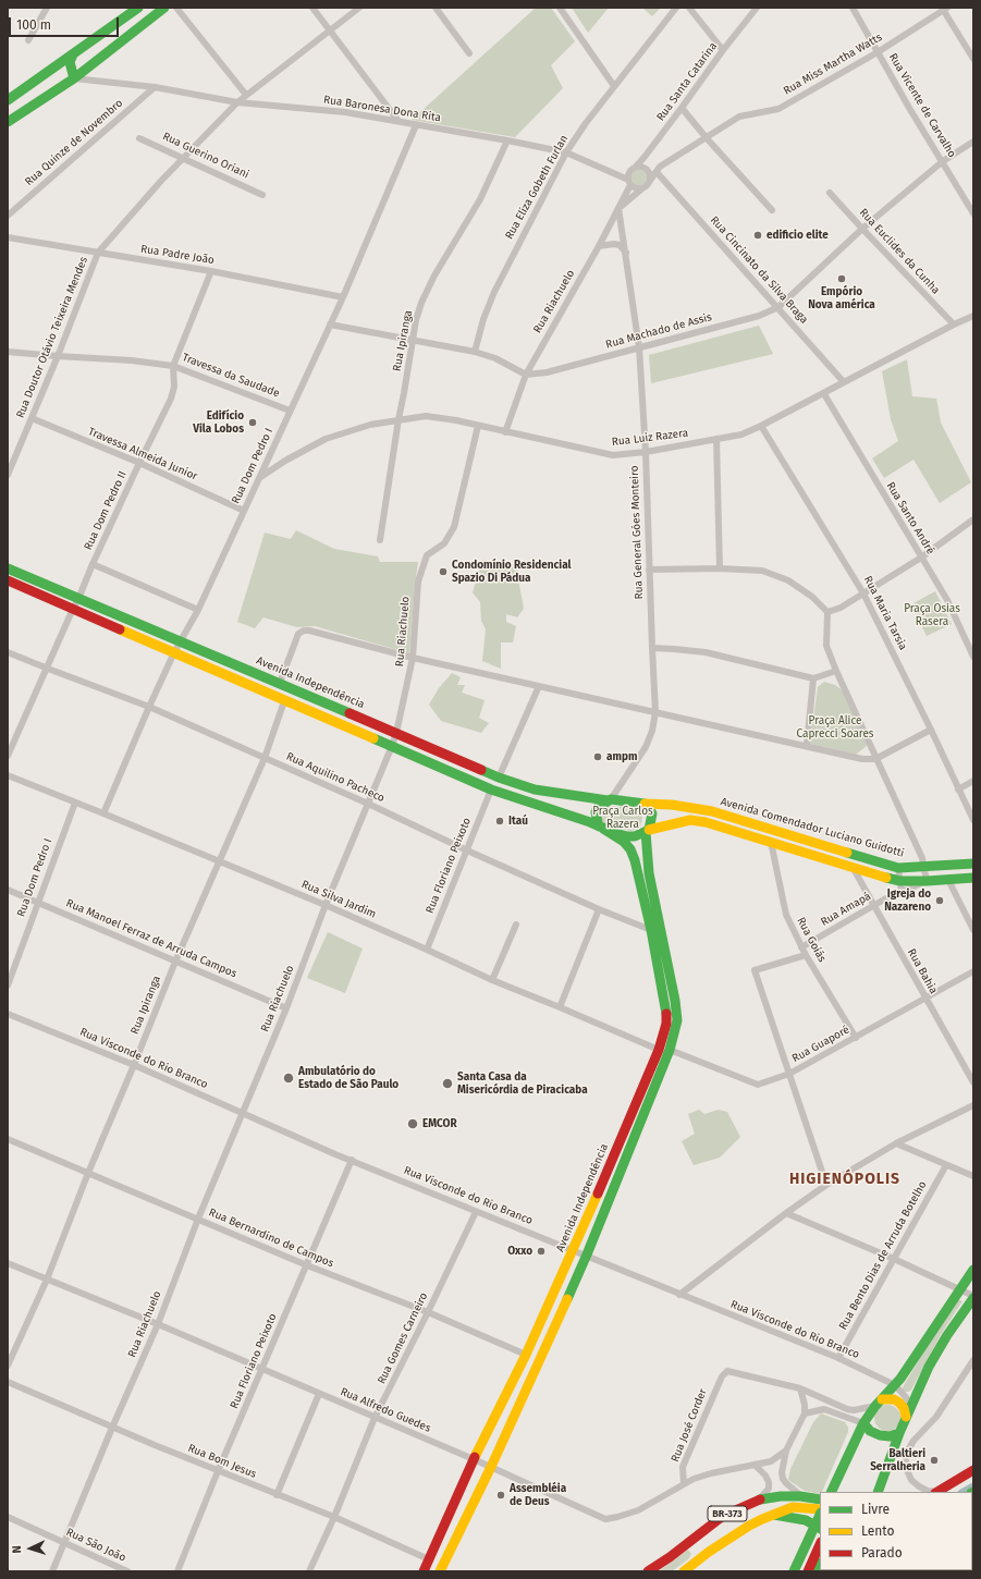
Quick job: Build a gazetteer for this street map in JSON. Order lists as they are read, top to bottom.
{
  "streets": {
    "main road": ["Avenida Independência", "Avenida Comendador Luciano Guidotti", "BR-373"],
    "street": [
      "Rua Miss Martha Watts",
      "Rua Santa Catarina",
      "Rua Vicente de Carvalho",
      "Rua Baronesa Dona Rita",
      "Rua Quinze de Novembro",
      "Rua Guerino Oriani",
      "Rua Eliza Gobeth Furlan",
      "Rua Euclides da Cunha",
      "Rua Padre João",
      "Rua Cincinato da Silva Braga",
      "Rua Riachuelo",
      "Rua Machado de Assis",
      "Rua Doutor Otávio Teixeira Mendes",
      "Rua Ipiranga",
      "Travessa da Saudade",
      "Rua Luiz Razera",
      "Travessa Almeida Junior",
      "Rua Dom Pedro I",
      "Rua Dom Pedro II",
      "Rua Santo André",
      "Rua General Góes Monteiro",
      "Rua Maria Tarsia",
      "Rua Aquilino Pacheco",
      "Rua Floriano Peixoto",
      "Rua Silva Jardim",
      "Rua Amapá",
      "Rua Manoel Ferraz de Arruda Campos",
      "Rua Goiás",
      "Rua Bahia",
      "Rua Guaporé",
      "Rua Visconde do Rio Branco",
      "Rua Bernardino de Campos",
      "Rua Bento Dias de Arruda Botelho",
      "Rua Gomes Carneiro",
      "Rua Alfredo Guedes",
      "Rua José Corder",
      "Rua Bom Jesus",
      "Rua São João"
    ]
  },
  "crossings": [
    ["Rua Miss Martha Watts", "Rua Vicente de Carvalho"],
    ["Rua Miss Martha Watts", "Rua Cincinato da Silva Braga"],
    ["Rua Santa Catarina", "Rua Baronesa Dona Rita"],
    ["Rua Santa Catarina", "Rua Riachuelo"],
    ["Rua Vicente de Carvalho", "Rua Machado de Assis"],
    ["Rua Baronesa Dona Rita", "Rua Quinze de Novembro"],
    ["Rua Baronesa Dona Rita", "Rua Eliza Gobeth Furlan"],
    ["Rua Baronesa Dona Rita", "Rua Riachuelo"],
    ["Rua Baronesa Dona Rita", "Rua Doutor Otávio Teixeira Mendes"],
    ["Rua Baronesa Dona Rita", "Rua Ipiranga"],
    ["Rua Baronesa Dona Rita", "Rua Dom Pedro I"],
    ["Rua Guerino Oriani", "Rua Doutor Otávio Teixeira Mendes"],
    ["Rua Euclides da Cunha", "Rua Machado de Assis"],
    ["Rua Euclides da Cunha", "Rua Luiz Razera"],
    ["Rua Padre João", "Rua Doutor Otávio Teixeira Mendes"],
    ["Rua Padre João", "Rua Dom Pedro I"],
    ["Rua Padre João", "Rua Dom Pedro II"],
    ["Rua Cincinato da Silva Braga", "Rua Machado de Assis"],
    ["Rua Cincinato da Silva Braga", "Rua Luiz Razera"],
    ["Rua Riachuelo", "Rua Machado de Assis"],
    ["Rua Riachuelo", "Rua Luiz Razera"],
    ["Rua Riachuelo", "Rua General Góes Monteiro"],
    ["Rua Riachuelo", "Avenida Independência"],
    ["Rua Riachuelo", "Rua Aquilino Pacheco"],
    ["Rua Riachuelo", "Rua Silva Jardim"],
    ["Rua Riachuelo", "Rua Manoel Ferraz de Arruda Campos"],
    ["Rua Riachuelo", "Rua Visconde do Rio Branco"],
    ["Rua Riachuelo", "Rua Bernardino de Campos"],
    ["Rua Riachuelo", "Rua Alfredo Guedes"],
    ["Rua Riachuelo", "Rua Bom Jesus"],
    ["Rua Riachuelo", "Rua São João"],
    ["Rua Machado de Assis", "Rua General Góes Monteiro"],
    ["Rua Doutor Otávio Teixeira Mendes", "Travessa da Saudade"],
    ["Rua Doutor Otávio Teixeira Mendes", "Travessa Almeida Junior"],
    ["Rua Ipiranga", "Rua Luiz Razera"],
    ["Rua Ipiranga", "Avenida Independência"],
    ["Rua Ipiranga", "Rua Aquilino Pacheco"],
    ["Rua Ipiranga", "Rua Silva Jardim"],
    ["Rua Ipiranga", "Rua Manoel Ferraz de Arruda Campos"],
    ["Rua Ipiranga", "Rua Visconde do Rio Branco"],
    ["Rua Ipiranga", "Rua Bernardino de Campos"],
    ["Rua Ipiranga", "Rua Alfredo Guedes"],
    ["Travessa da Saudade", "Rua Dom Pedro I"],
    ["Travessa da Saudade", "Rua Dom Pedro II"],
    ["Rua Luiz Razera", "Rua Dom Pedro I"],
    ["Rua Luiz Razera", "Rua Santo André"],
    ["Rua Luiz Razera", "Rua General Góes Monteiro"],
    ["Rua Luiz Razera", "Rua Maria Tarsia"],
    ["Travessa Almeida Junior", "Rua Dom Pedro I"],
    ["Travessa Almeida Junior", "Rua Dom Pedro II"],
    ["Rua Dom Pedro I", "Avenida Independência"],
    ["Rua Dom Pedro I", "Rua Aquilino Pacheco"],
    ["Rua Dom Pedro I", "Rua Silva Jardim"],
    ["Rua Dom Pedro I", "Rua Manoel Ferraz de Arruda Campos"],
    ["Rua Dom Pedro II", "Avenida Independência"],
    ["Rua Dom Pedro II", "Rua Aquilino Pacheco"],
    ["Rua General Góes Monteiro", "Avenida Independência"],
    ["Rua General Góes Monteiro", "Avenida Comendador Luciano Guidotti"],
    ["Avenida Independência", "Rua Aquilino Pacheco"],
    ["Avenida Independência", "Avenida Comendador Luciano Guidotti"],
    ["Avenida Independência", "Rua Floriano Peixoto"],
    ["Avenida Independência", "Rua Silva Jardim"],
    ["Avenida Independência", "Rua Visconde do Rio Branco"],
    ["Avenida Independência", "Rua Bernardino de Campos"],
    ["Avenida Independência", "Rua Alfredo Guedes"],
    ["Avenida Independência", "Rua Bom Jesus"],
    ["Rua Aquilino Pacheco", "Rua Floriano Peixoto"],
    ["Rua Floriano Peixoto", "Rua Silva Jardim"],
    ["Rua Floriano Peixoto", "Rua Visconde do Rio Branco"],
    ["Rua Floriano Peixoto", "Rua Bernardino de Campos"],
    ["Rua Floriano Peixoto", "Rua Alfredo Guedes"],
    ["Rua Floriano Peixoto", "Rua Bom Jesus"],
    ["Rua Amapá", "Rua Goiás"],
    ["Rua Amapá", "Rua Bahia"],
    ["Rua Goiás", "Rua Guaporé"],
    ["Rua Bahia", "Rua Guaporé"],
    ["Rua Visconde do Rio Branco", "Rua Bento Dias de Arruda Botelho"],
    ["Rua Visconde do Rio Branco", "Rua Gomes Carneiro"],
    ["Rua Bernardino de Campos", "Rua Gomes Carneiro"],
    ["Rua Gomes Carneiro", "Rua Alfredo Guedes"],
    ["Rua Gomes Carneiro", "Rua Bom Jesus"],
    ["Rua Alfredo Guedes", "Rua José Corder"]
  ],
  "districts": ["HIGIENÓPOLIS"],
  "parks": ["Praça Osias Rasera", "Praça Alice Caprecci Soares", "Praça Carlos Razera"],
  "places": [
    "edificio elite",
    "Empório Nova américa",
    "Edifício Vila Lobos",
    "Condomínio Residencial Spazio Di Pádua",
    "ampm",
    "Itaú",
    "Igreja do Nazareno",
    "Ambulatório do Estado de São Paulo",
    "Santa Casa da Misericórdia de Piracicaba",
    "EMCOR",
    "Oxxo",
    "Baltieri Serralheria",
    "Assembléia de Deus"
  ],
  "legend": ["Livre", "Lento", "Parado"],
  "scale_bar": "100 m",
  "north": "left"
}
